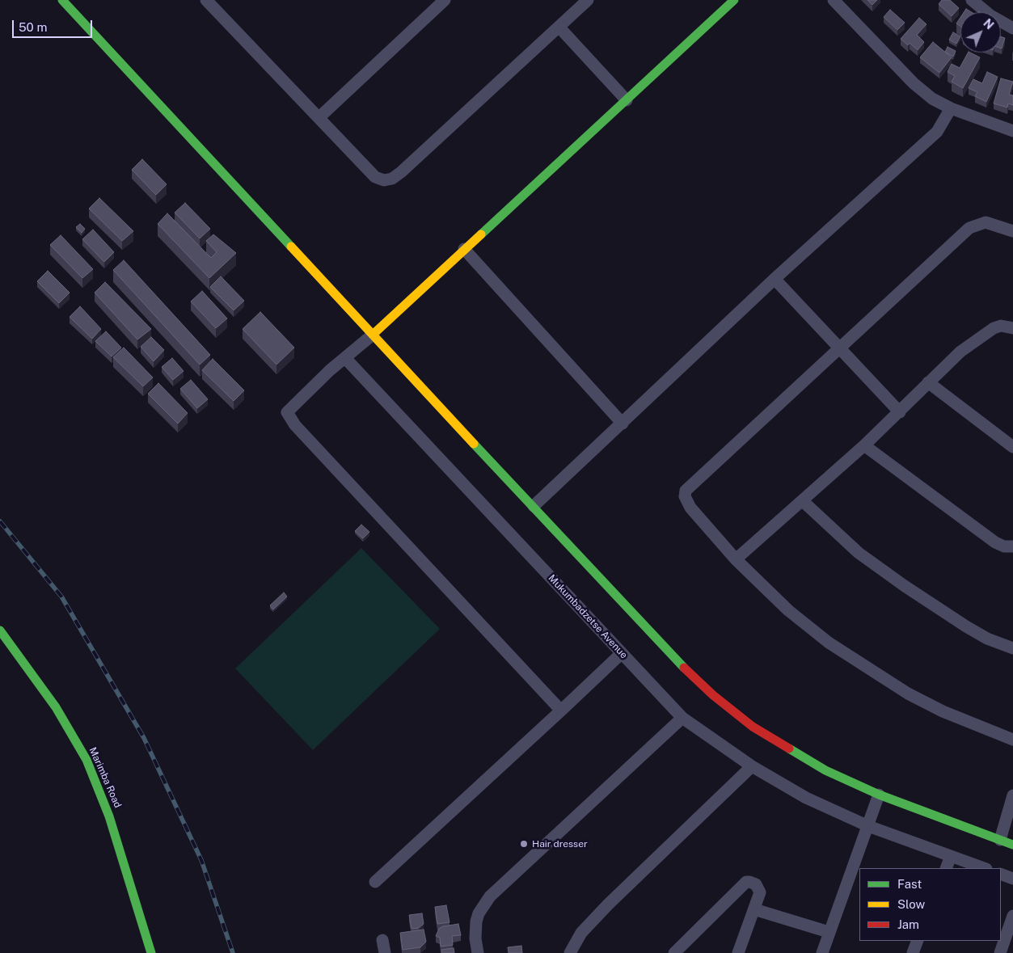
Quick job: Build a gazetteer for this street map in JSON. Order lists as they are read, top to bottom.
{
  "streets": {
    "street": ["Mukumbadzetse Avenue", "Marimba Road"]
  },
  "places": ["Hair dresser"],
  "legend": ["Fast", "Slow", "Jam"],
  "scale_bar": "50 m",
  "north": "top right"
}
